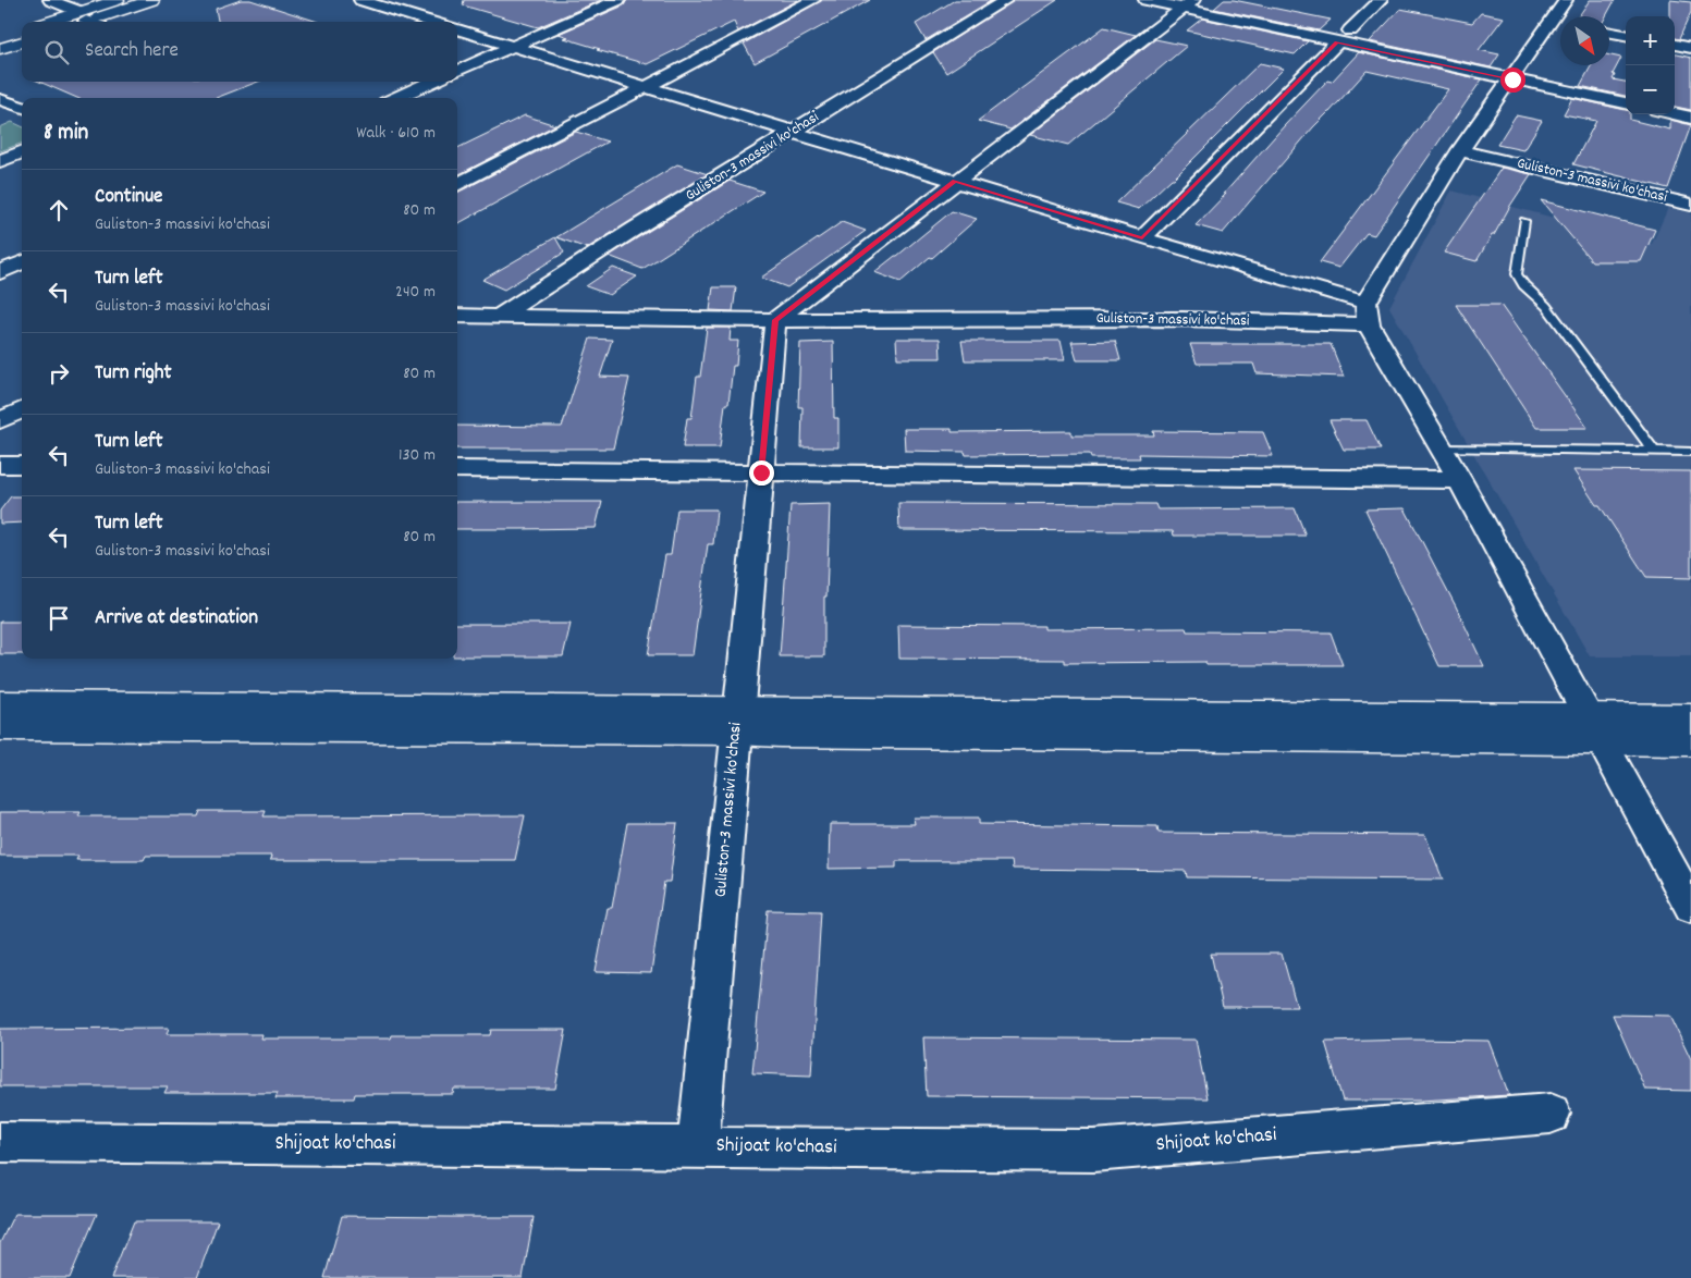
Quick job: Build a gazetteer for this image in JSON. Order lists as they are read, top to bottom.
{
  "streets": {
    "street": ["Guliston-3 massivi ko'chasi", "Shijoat ko'chasi"]
  },
  "crossings": [
    ["Guliston-3 massivi ko'chasi", "Shijoat ko'chasi"]
  ],
  "north": "bottom right",
  "page": {
    "map_buttons": ["+", "−"],
    "search": "Search here",
    "heading": ["8 min", "Walk · 610 m"],
    "list": [
      ["Continue", "Guliston-3 massivi ko'chasi", "80 m"],
      ["Turn left", "Guliston-3 massivi ko'chasi", "240 m"],
      ["Turn right", "80 m"],
      ["Turn left", "Guliston-3 massivi ko'chasi", "130 m"],
      ["Turn left", "Guliston-3 massivi ko'chasi", "80 m"],
      "Arrive at destination"
    ]
  }
}
